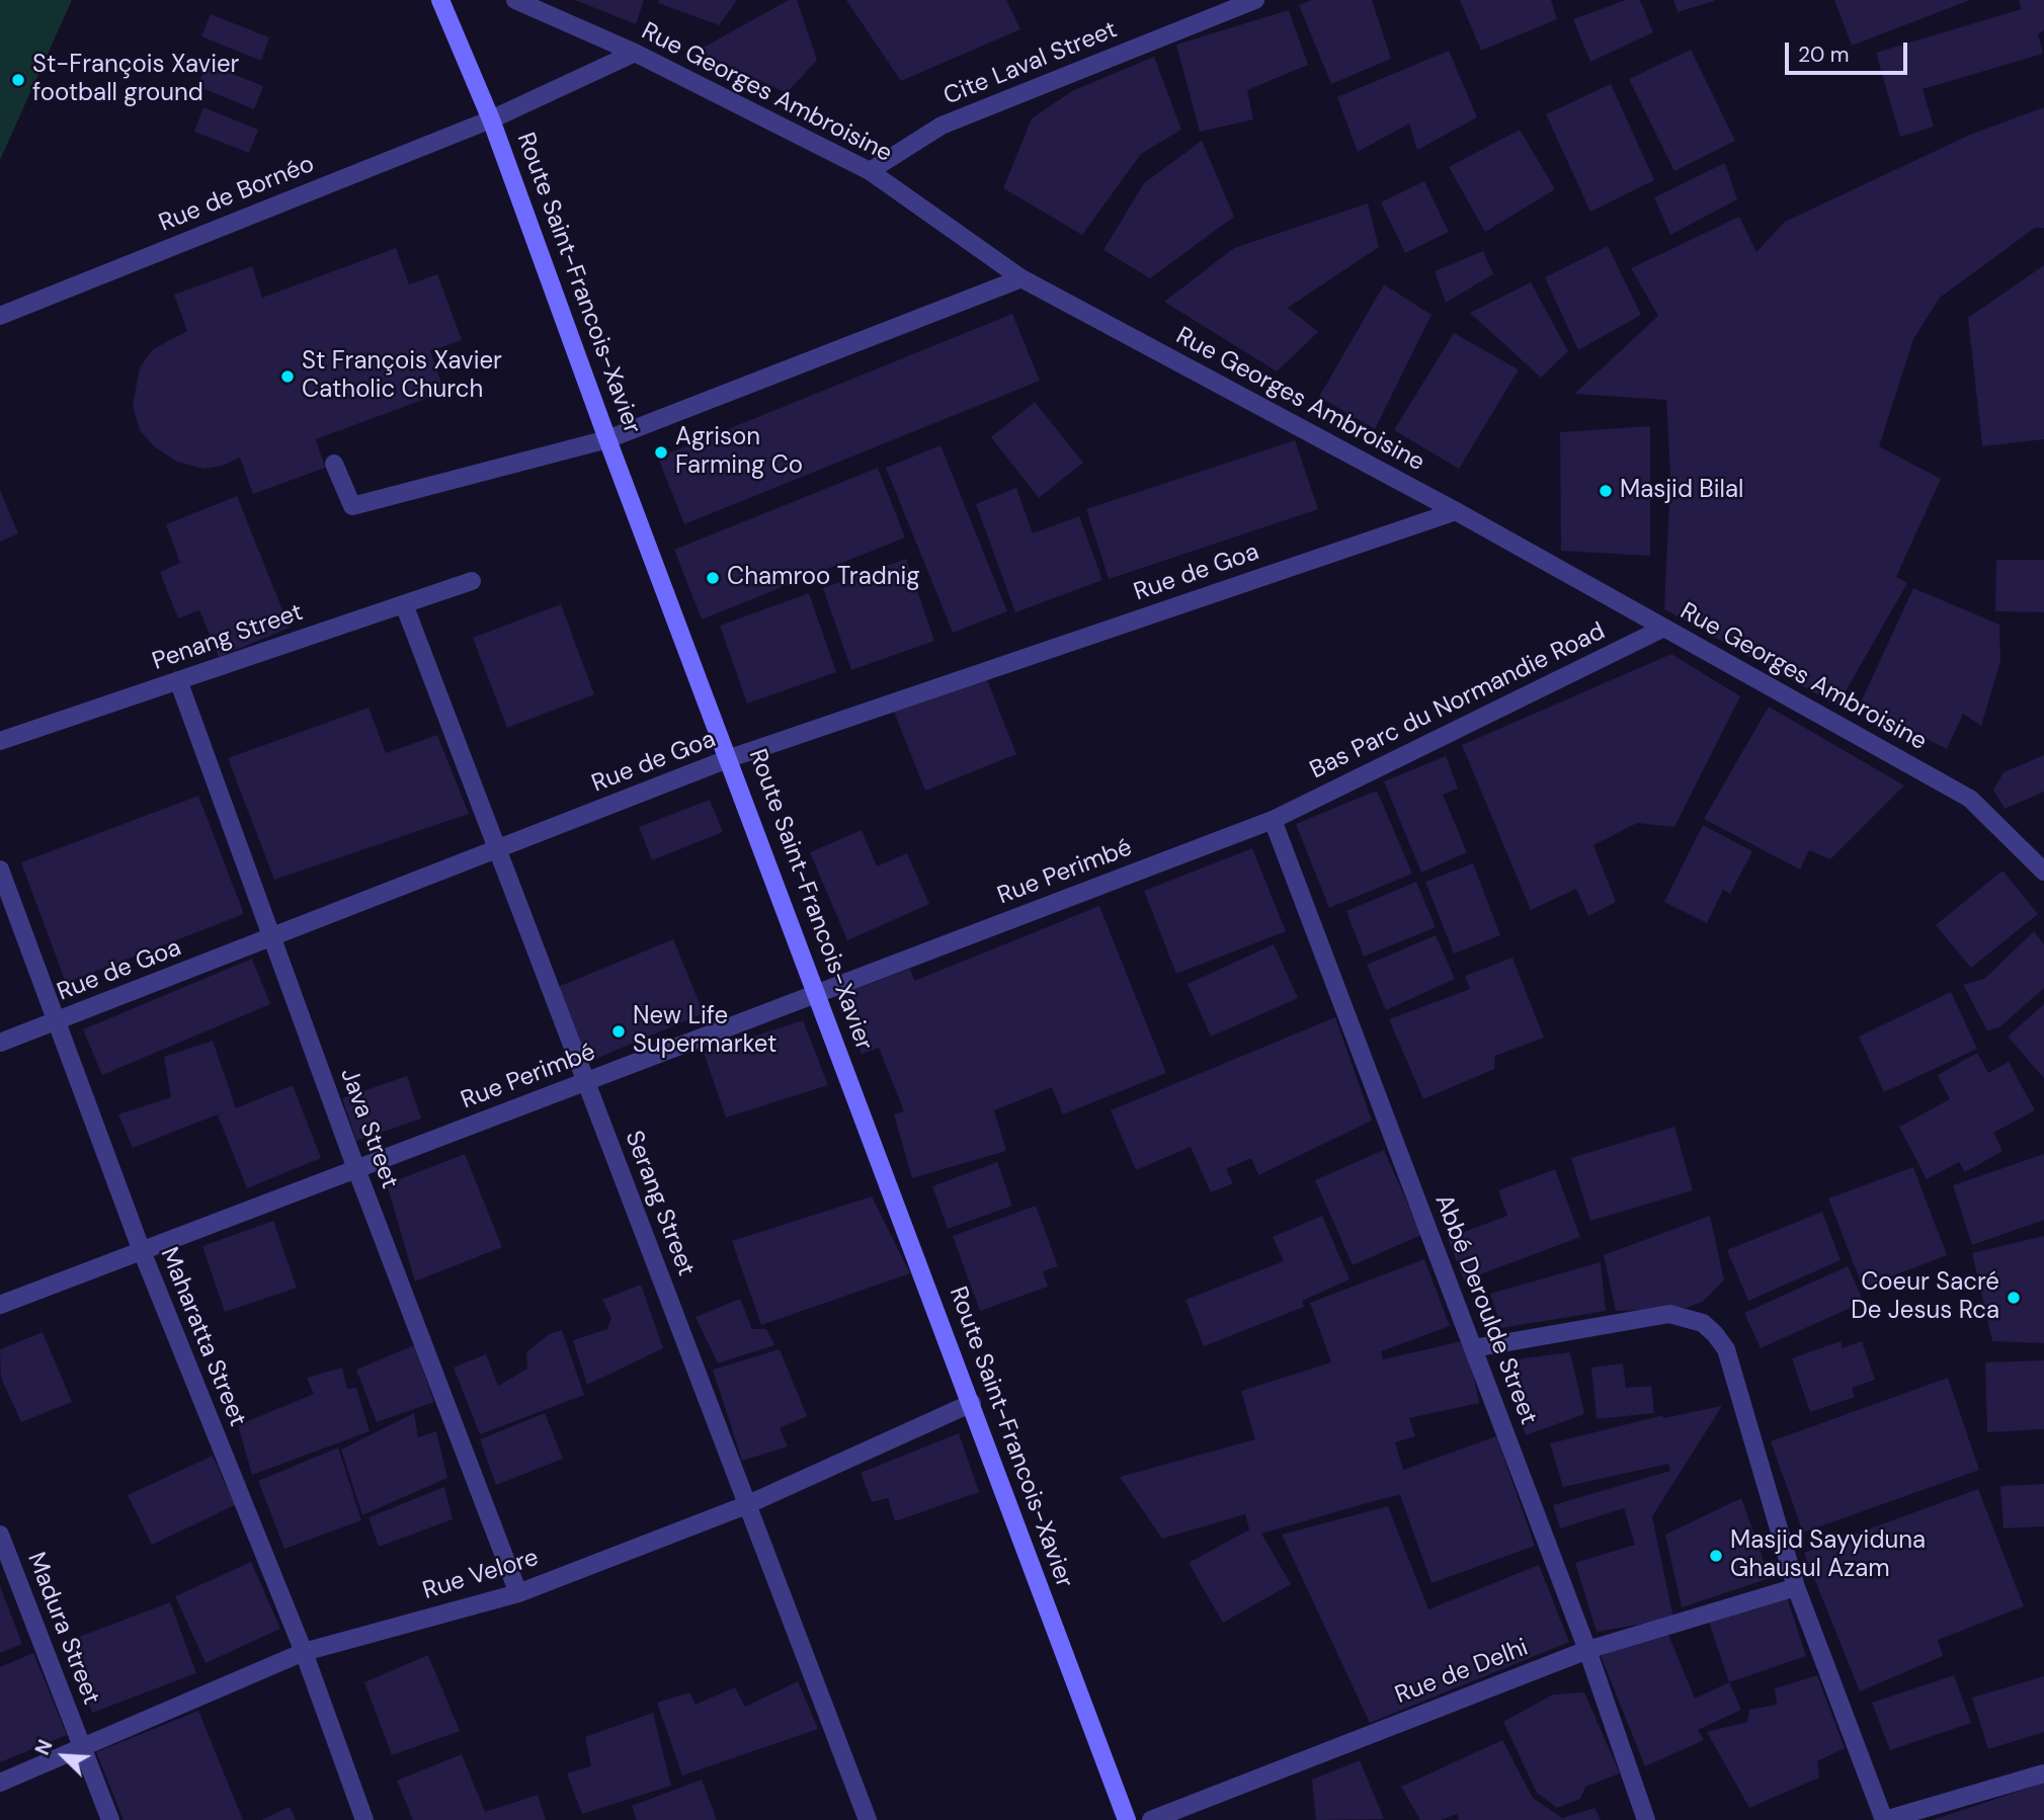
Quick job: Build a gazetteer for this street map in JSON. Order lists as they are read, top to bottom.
{
  "streets": {
    "main road": ["Route Saint-Francois-Xavier"],
    "street": [
      "Cite Laval Street",
      "Rue Georges Ambroisine",
      "Rue de Bornéo",
      "Rue de Goa",
      "Penang Street",
      "Bas Parc du Normandie Road",
      "Rue Perimbé",
      "Java Street",
      "Serang Street",
      "Abbé Deroulde Street",
      "Maharatta Street",
      "Rue Velore",
      "Madura Street",
      "Rue de Delhi"
    ]
  },
  "crossings": [
    ["Cite Laval Street", "Rue Georges Ambroisine"],
    ["Rue Georges Ambroisine", "Rue de Bornéo"],
    ["Rue Georges Ambroisine", "Rue de Goa"],
    ["Rue Georges Ambroisine", "Bas Parc du Normandie Road"],
    ["Rue de Bornéo", "Route Saint-Francois-Xavier"],
    ["Route Saint-Francois-Xavier", "Rue de Goa"],
    ["Route Saint-Francois-Xavier", "Rue Perimbé"],
    ["Route Saint-Francois-Xavier", "Rue Velore"],
    ["Rue de Goa", "Java Street"],
    ["Rue de Goa", "Serang Street"],
    ["Rue de Goa", "Maharatta Street"],
    ["Penang Street", "Java Street"],
    ["Penang Street", "Serang Street"],
    ["Bas Parc du Normandie Road", "Rue Perimbé"],
    ["Bas Parc du Normandie Road", "Abbé Deroulde Street"],
    ["Rue Perimbé", "Java Street"],
    ["Rue Perimbé", "Serang Street"],
    ["Rue Perimbé", "Abbé Deroulde Street"],
    ["Rue Perimbé", "Maharatta Street"],
    ["Java Street", "Rue Velore"],
    ["Serang Street", "Rue Velore"],
    ["Abbé Deroulde Street", "Rue de Delhi"],
    ["Maharatta Street", "Rue Velore"],
    ["Rue Velore", "Madura Street"]
  ],
  "places": [
    "St-François Xavier football ground",
    "St François Xavier Catholic Church",
    "Agrison Farming Co",
    "Masjid Bilal",
    "Chamroo Tradnig",
    "New Life Supermarket",
    "Coeur Sacré De Jesus Rca",
    "Masjid Sayyiduna Ghausul Azam"
  ],
  "scale_bar": "20 m",
  "north": "top left"
}
